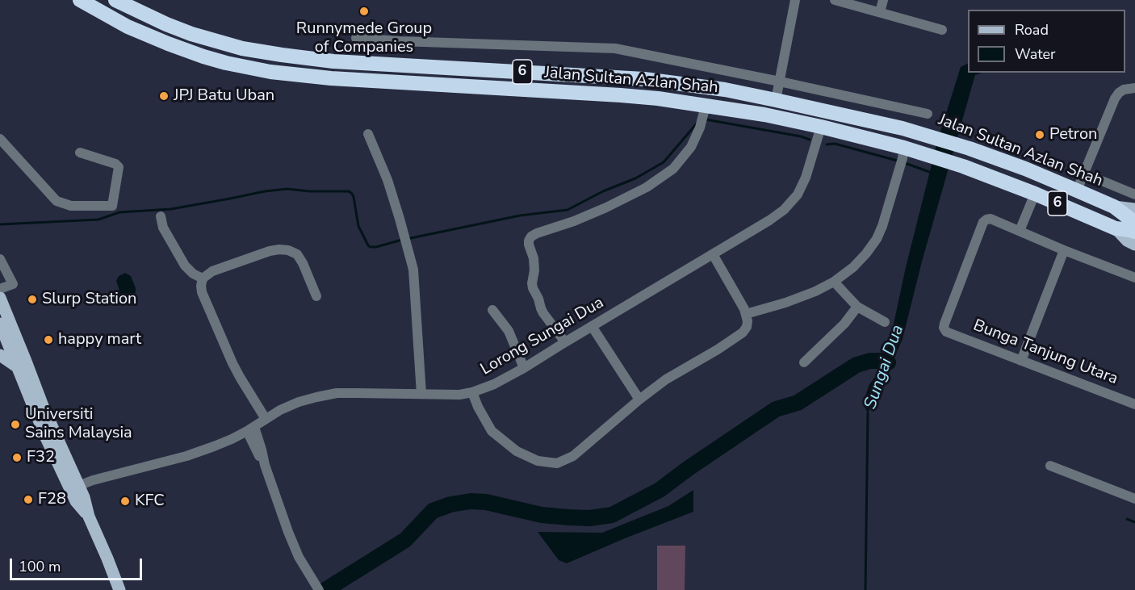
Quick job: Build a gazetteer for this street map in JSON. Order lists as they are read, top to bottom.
{
  "streets": {
    "highway": ["6", "Jalan Sultan Azlan Shah"],
    "street": ["Lorong Sungai Dua", "Bunga Tanjung Utara"]
  },
  "crossings": [
    ["Jalan Sultan Azlan Shah", "Lorong Sungai Dua"]
  ],
  "water": ["Sungai Dua"],
  "places": [
    "Runnymede Group of Companies",
    "JPJ Batu Uban",
    "Petron",
    "Slurp Station",
    "happy mart",
    "Universiti Sains Malaysia",
    "F32",
    "F28",
    "KFC"
  ],
  "legend": ["Road", "Water"],
  "scale_bar": "100 m"
}
